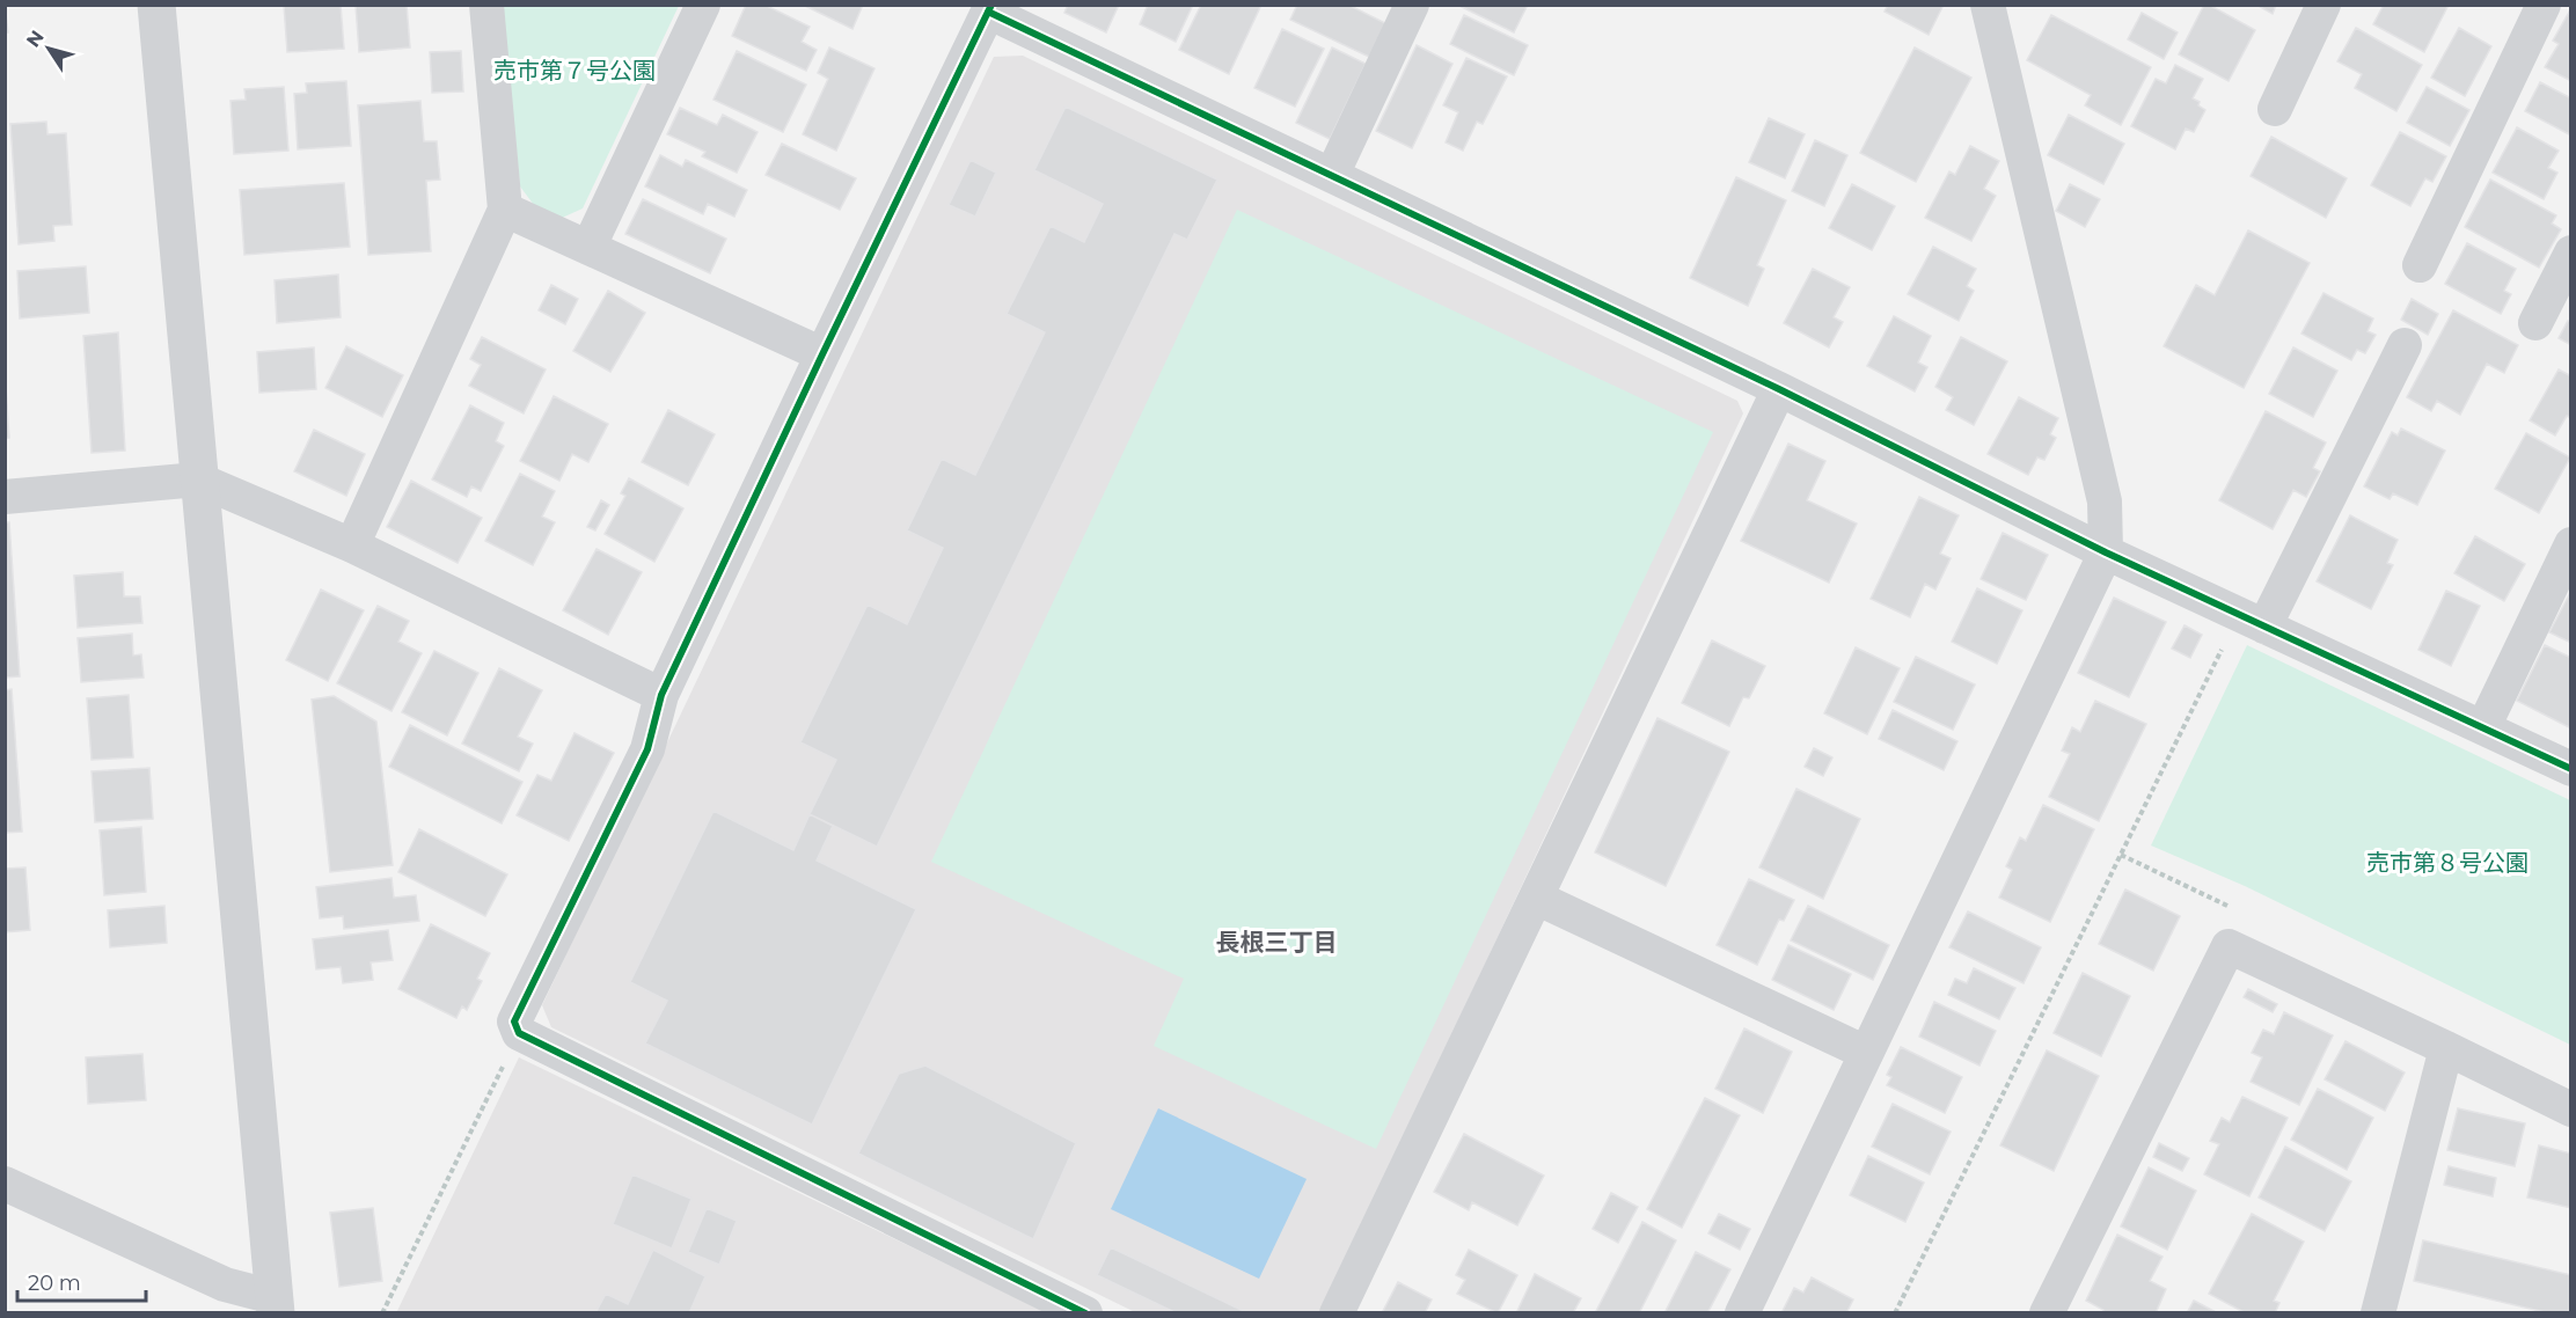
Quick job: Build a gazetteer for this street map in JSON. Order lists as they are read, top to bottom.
{
  "districts": ["長根三丁目"],
  "parks": ["売市第７号公園", "売市第８号公園"],
  "scale_bar": "20 m",
  "north": "top left"
}
